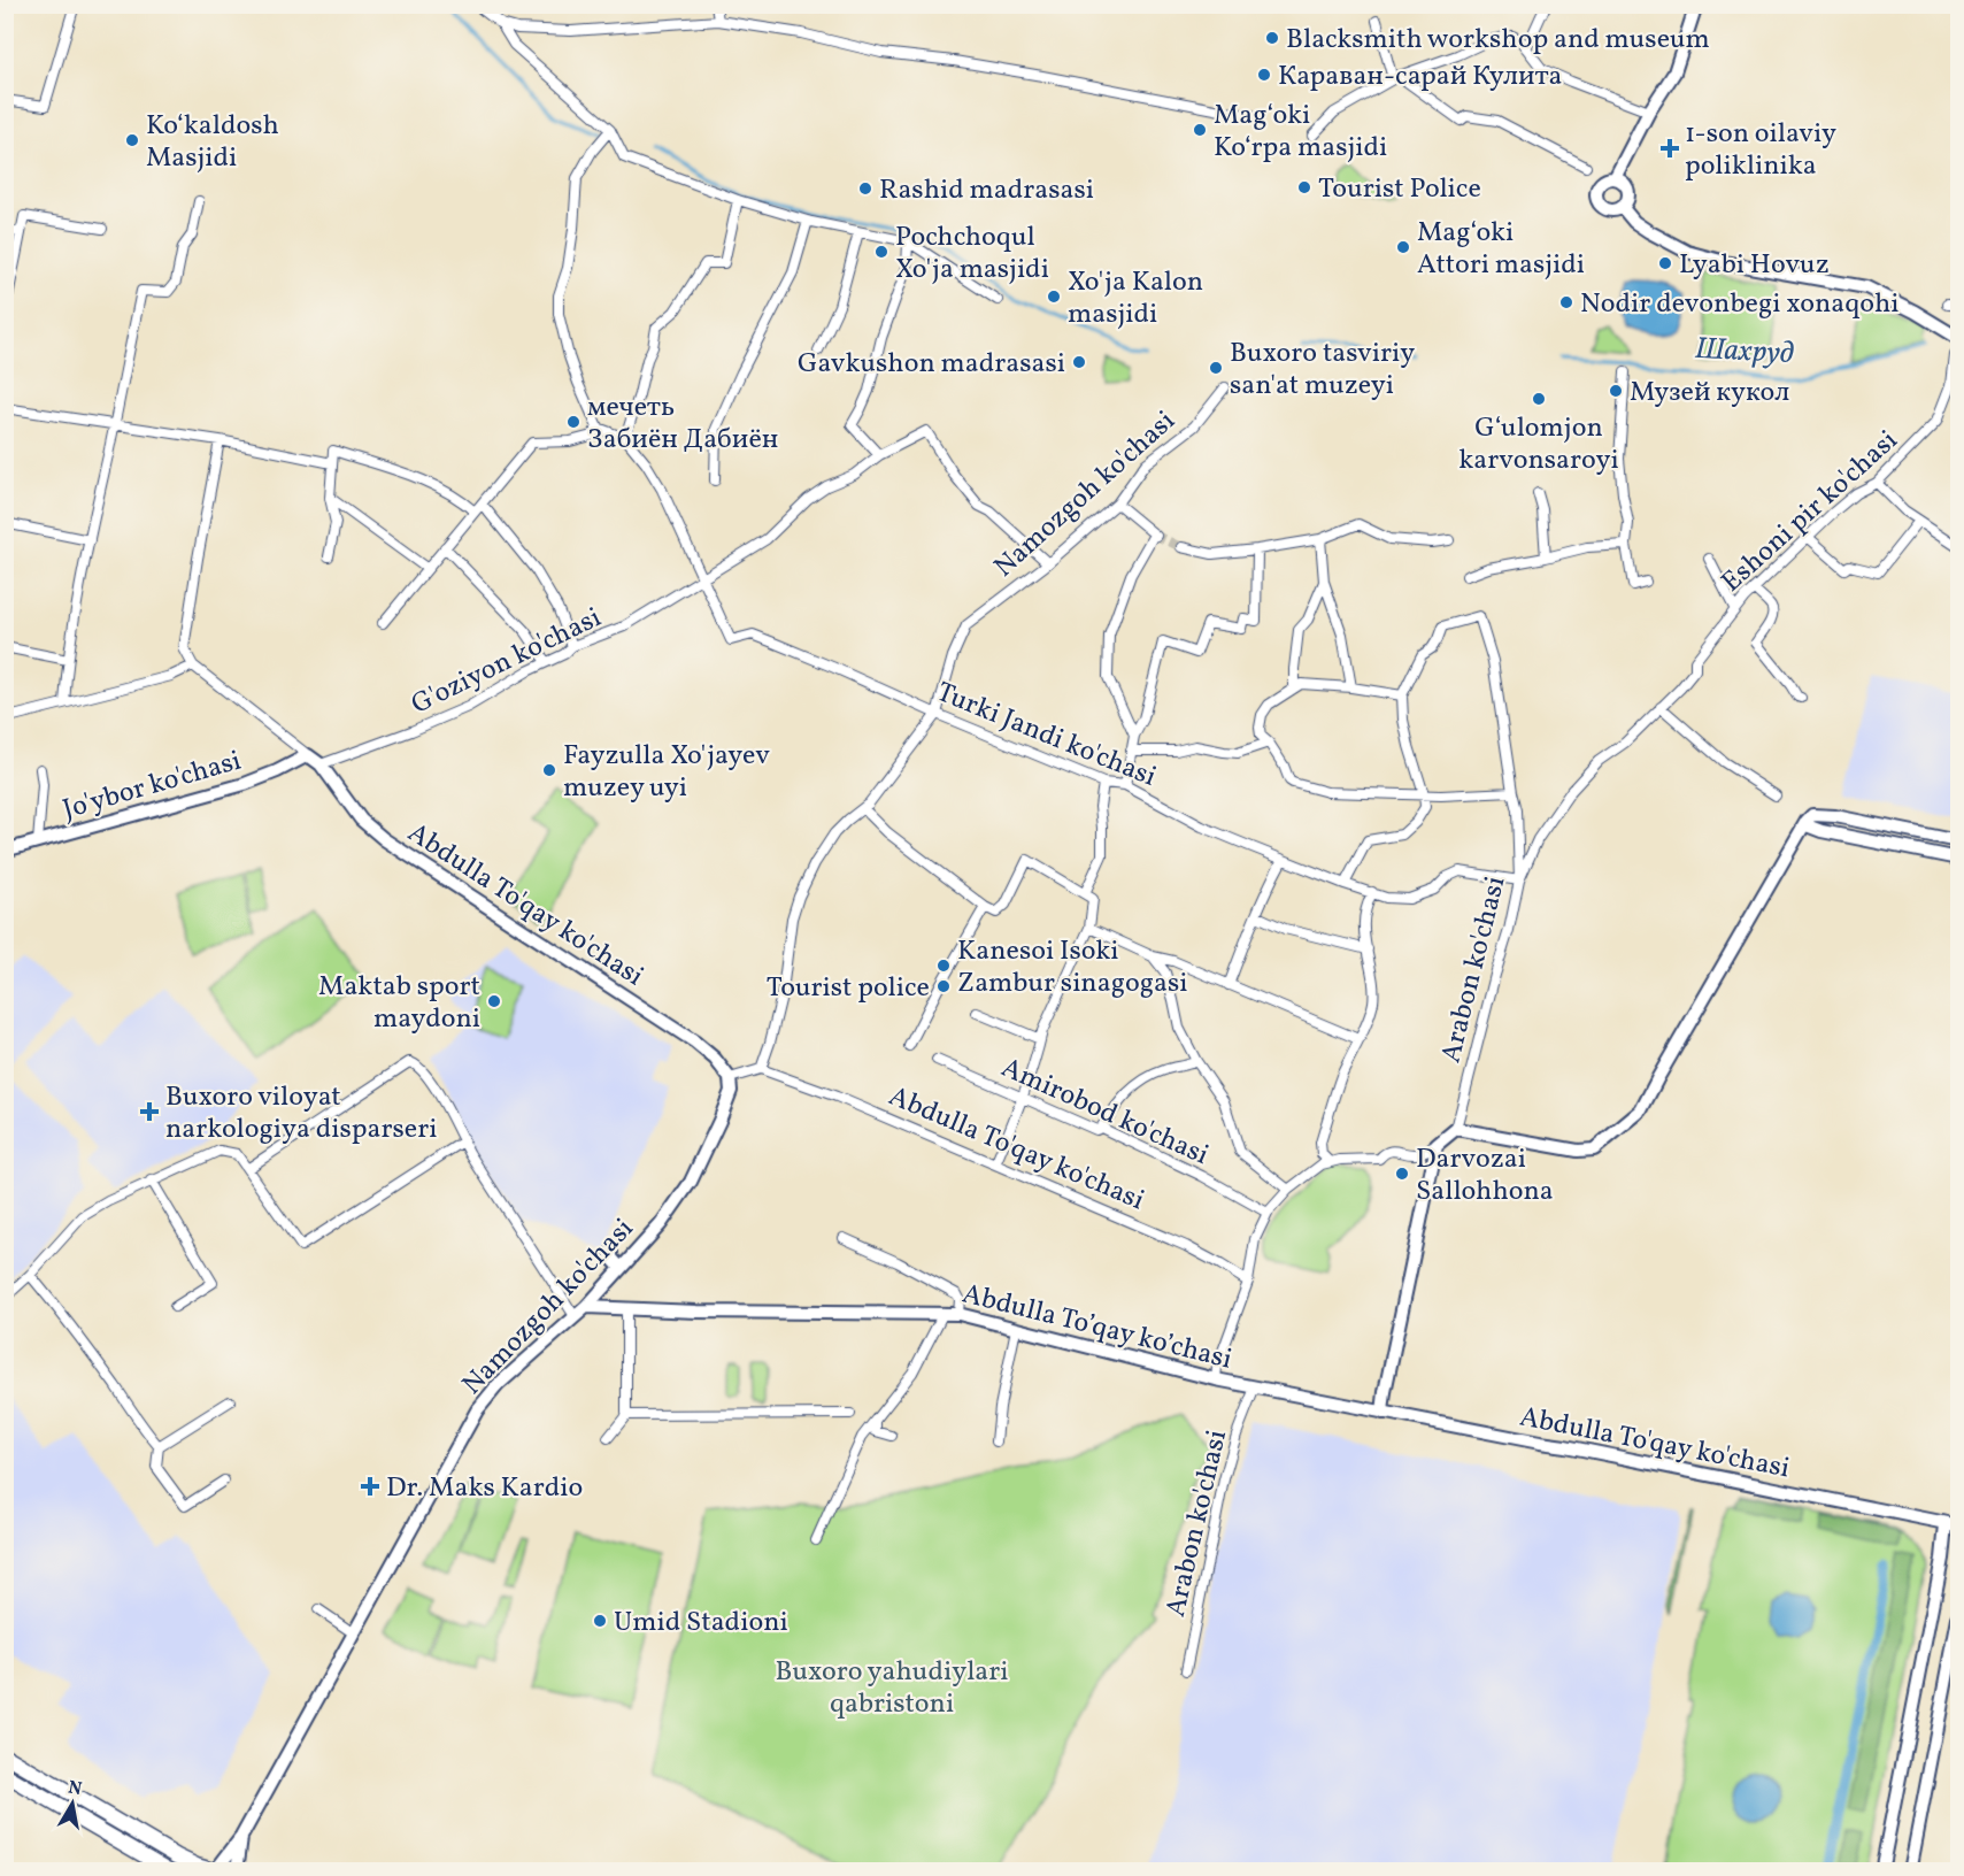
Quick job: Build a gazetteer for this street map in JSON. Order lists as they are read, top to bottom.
{
  "streets": {
    "street": [
      "Namozgoh ko'chasi",
      "Eshoni pir ko'chasi",
      "G'oziyon ko'chasi",
      "Turki Jandi ko'chasi",
      "Jo'ybor ko'chasi",
      "Abdulla To'qay ko'chasi",
      "Arabon ko'chasi",
      "Amirobod ko'chasi",
      "Abdulla To’qay ko’chasi"
    ]
  },
  "crossings": [
    ["Namozgoh ko'chasi", "G'oziyon ko'chasi"],
    ["Namozgoh ko'chasi", "Turki Jandi ko'chasi"],
    ["Namozgoh ko'chasi", "Abdulla To'qay ko'chasi"],
    ["Namozgoh ko'chasi", "Abdulla To’qay ko’chasi"],
    ["Eshoni pir ko'chasi", "Turki Jandi ko'chasi"],
    ["Eshoni pir ko'chasi", "Arabon ko'chasi"],
    ["G'oziyon ko'chasi", "Turki Jandi ko'chasi"],
    ["G'oziyon ko'chasi", "Abdulla To'qay ko'chasi"],
    ["Turki Jandi ko'chasi", "Arabon ko'chasi"],
    ["Jo'ybor ko'chasi", "Abdulla To'qay ko'chasi"],
    ["Abdulla To'qay ko'chasi", "Abdulla To’qay ko’chasi"],
    ["Arabon ko'chasi", "Abdulla To’qay ko’chasi"]
  ],
  "water": ["Шахруд"],
  "parks": ["Buxoro yahudiylari qabristoni"],
  "places": {
    "other": [
      "Blacksmith workshop and museum",
      "Караван-сарай Кулита",
      "Magʻoki Koʻrpa masjidi",
      "Koʻkaldosh Masjidi",
      "Tourist Police",
      "Rashid madrasasi",
      "Magʻoki Attori masjidi",
      "Pochchoqul Xo'ja masjidi",
      "Lyabi Hovuz",
      "Xo'ja Kalon masjidi",
      "Nodir devonbegi xonaqohi",
      "Gavkushon madrasasi",
      "Buxoro tasviriy san'at muzeyi",
      "Музей кукол",
      "Gʻulomjon karvonsaroyi",
      "мечеть Забиён Дабиён",
      "Fayzulla Xo'jayev muzey uyi",
      "Kanesoi Isoki Zambur sinagogasi",
      "Tourist police",
      "Maktab sport maydoni",
      "Darvozai Sallohhona",
      "Umid Stadioni"
    ],
    "health": ["1-son oilaviy poliklinika", "Buxoro viloyat narkologiya disparseri", "Dr. Maks Kardio"]
  },
  "north": "top"
}
